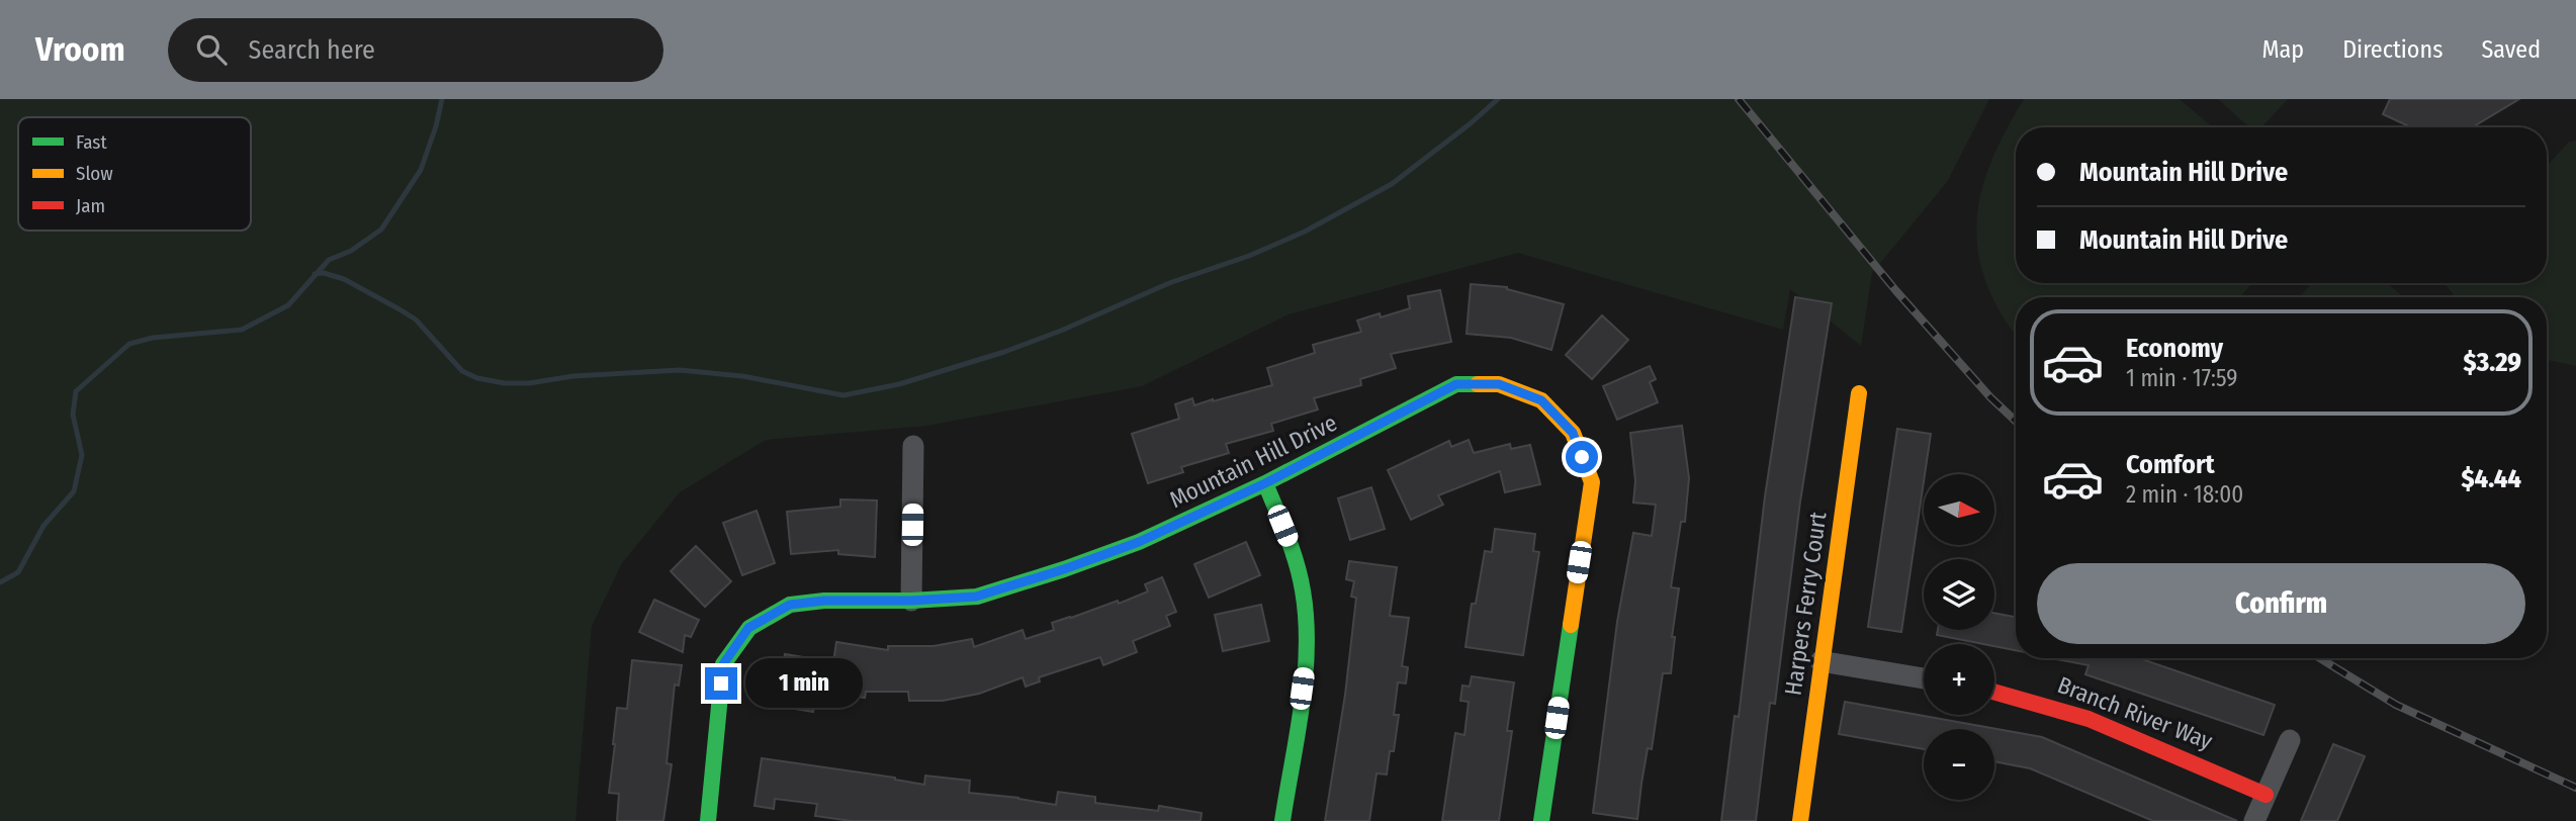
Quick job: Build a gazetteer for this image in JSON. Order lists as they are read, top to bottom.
{
  "streets": {
    "street": ["Mountain Hill Drive", "Harpers Ferry Court", "Branch River Way"]
  },
  "legend": ["Fast", "Slow", "Jam"],
  "north": "right",
  "page": {
    "header": "Vroom",
    "search": "Search here",
    "nav": ["Map", "Directions", "Saved"],
    "banner": ["Mountain Hill Drive", "Mountain Hill Drive"],
    "list": [
      {
        "name": "Economy",
        "note": "1 min · 17:59",
        "value": "$3.29"
      },
      {
        "name": "Comfort",
        "note": "2 min · 18:00",
        "value": "$4.44"
      }
    ],
    "map_buttons": ["+", "−"],
    "buttons": "Confirm",
    "bubble": "1 min"
  }
}
